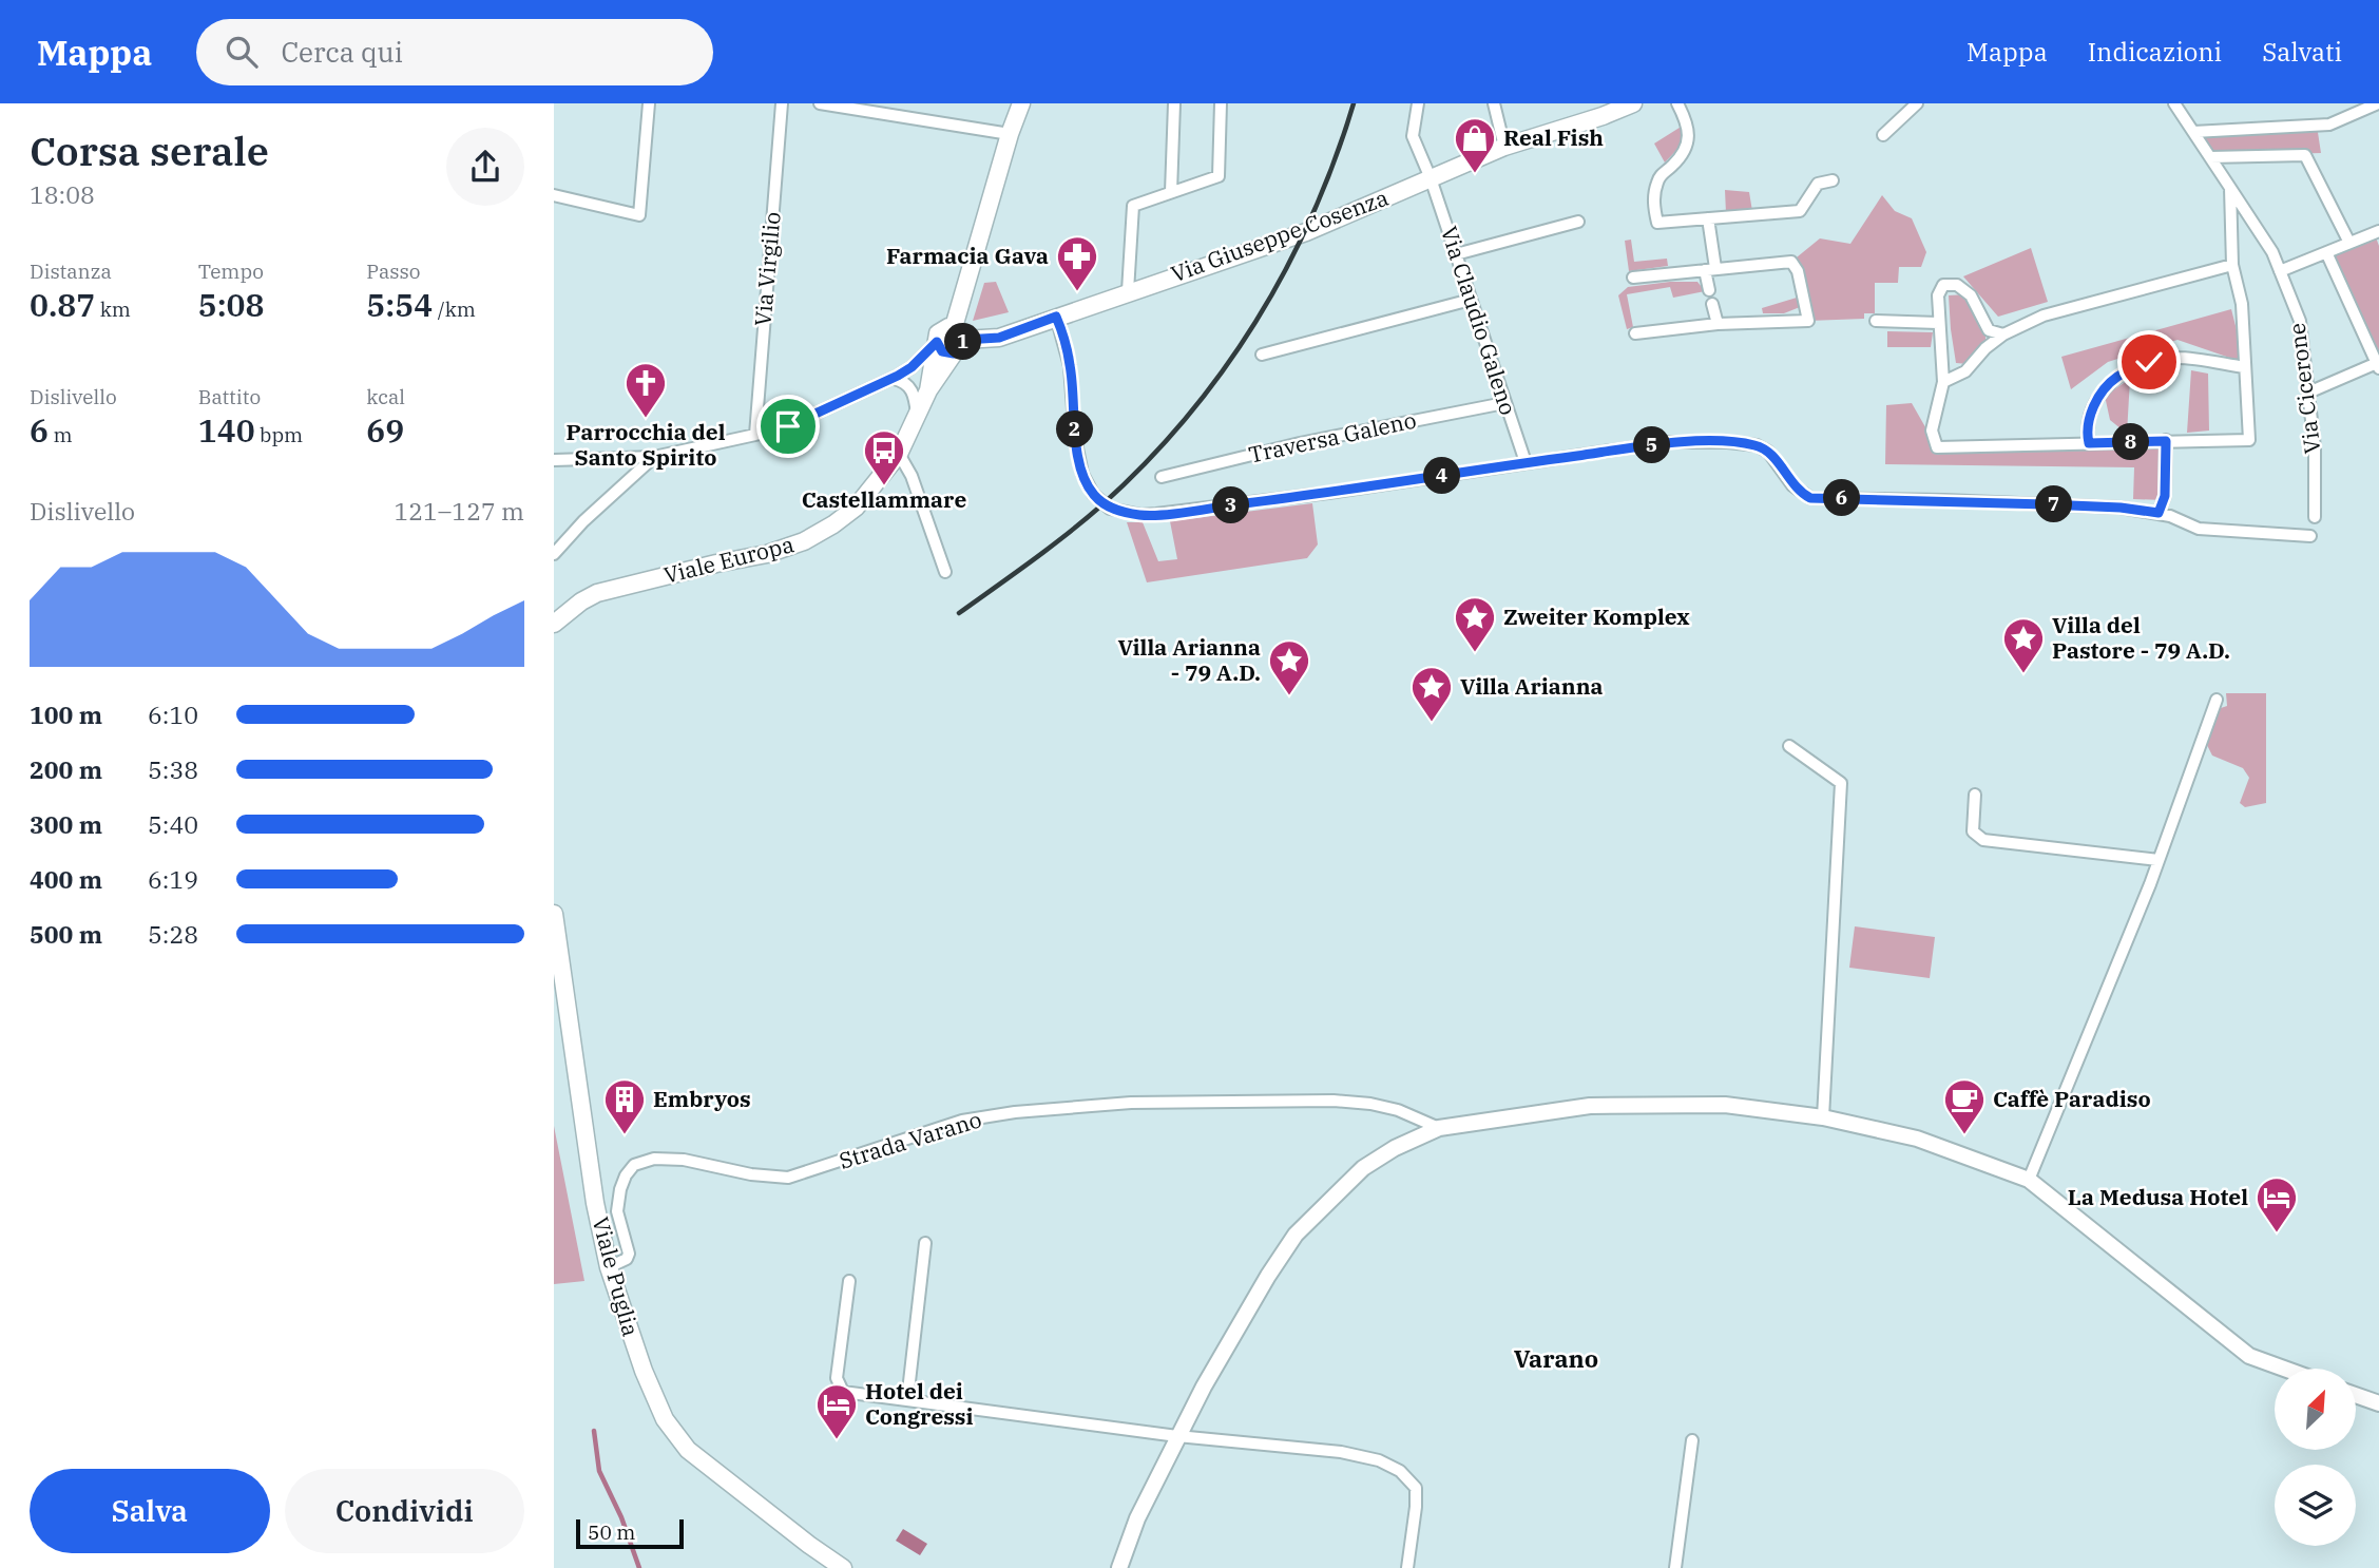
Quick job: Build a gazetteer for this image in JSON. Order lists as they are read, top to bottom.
{
  "streets": {
    "main road": ["Via Giuseppe Cosenza", "Viale Europa", "Viale Puglia"],
    "street": [
      "Via Virgilio",
      "Via Claudio Galeno",
      "Via Cicerone",
      "Traversa Galeno",
      "Strada Varano"
    ]
  },
  "crossings": [
    ["Via Giuseppe Cosenza", "Via Claudio Galeno"],
    ["Via Claudio Galeno", "Traversa Galeno"],
    ["Strada Varano", "Viale Puglia"]
  ],
  "districts": ["Varano"],
  "places": {
    "shop": ["Real Fish"],
    "pharmacy": ["Farmacia Gava"],
    "church": ["Parrocchia del Santo Spirito"],
    "bus stop": ["Castellammare"],
    "place": [
      "Zweiter Komplex",
      "Villa del Pastore - 79 A.D.",
      "Villa Arianna - 79 A.D.",
      "Villa Arianna"
    ],
    "building": ["Embryos"],
    "cafe": ["Caffè Paradiso"],
    "hotel": ["La Medusa Hotel", "Hotel dei Congressi"]
  },
  "scale_bar": "50 m",
  "north": "top right",
  "page": {
    "header": "Mappa",
    "search": "Cerca qui",
    "nav": ["Mappa", "Indicazioni", "Salvati"],
    "heading": ["Corsa serale", "18:08"],
    "stats": [
      ["Distanza", "0.87 km"],
      ["Tempo", "5:08"],
      ["Passo", "5:54 /km"],
      ["Dislivello", "6 m"],
      ["Battito", "140 bpm"],
      ["kcal", "69"]
    ],
    "pins": [
      "1",
      "2",
      "8",
      "5",
      "4",
      "6",
      "7",
      "3"
    ],
    "chart": ["Dislivello", "121–127 m"],
    "list": [
      {
        "name": "100 m",
        "note": "6:10"
      },
      {
        "name": "200 m",
        "note": "5:38"
      },
      {
        "name": "300 m",
        "note": "5:40"
      },
      {
        "name": "400 m",
        "note": "6:19"
      },
      {
        "name": "500 m",
        "note": "5:28"
      }
    ],
    "buttons": ["Salva", "Condividi"],
    "scale": "50 m"
  }
}
